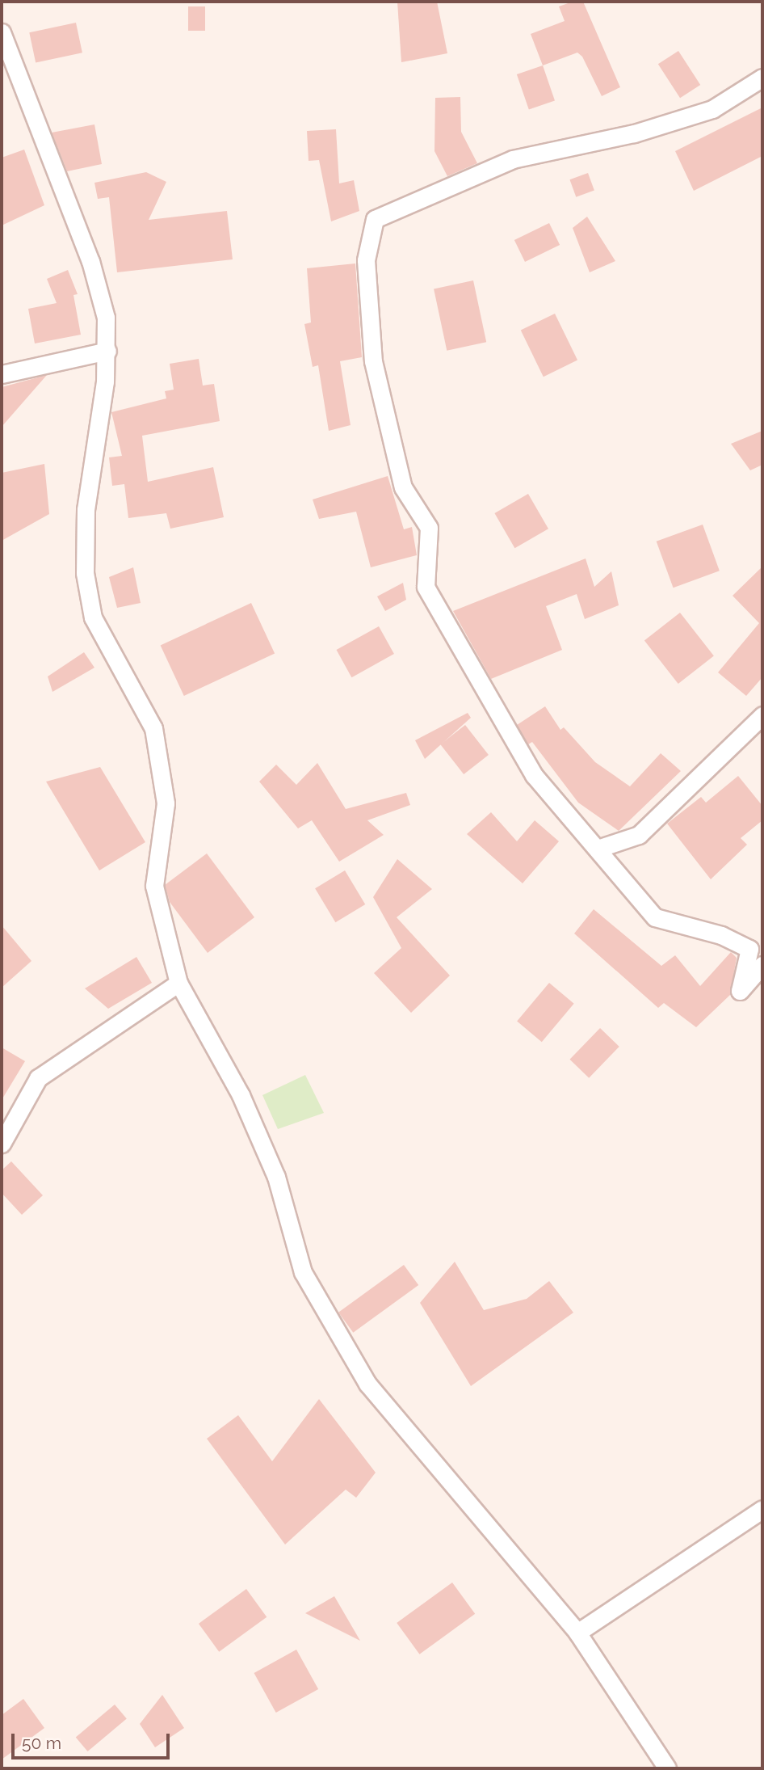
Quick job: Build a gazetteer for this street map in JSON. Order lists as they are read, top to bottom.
{
  "scale_bar": "50 m"
}
